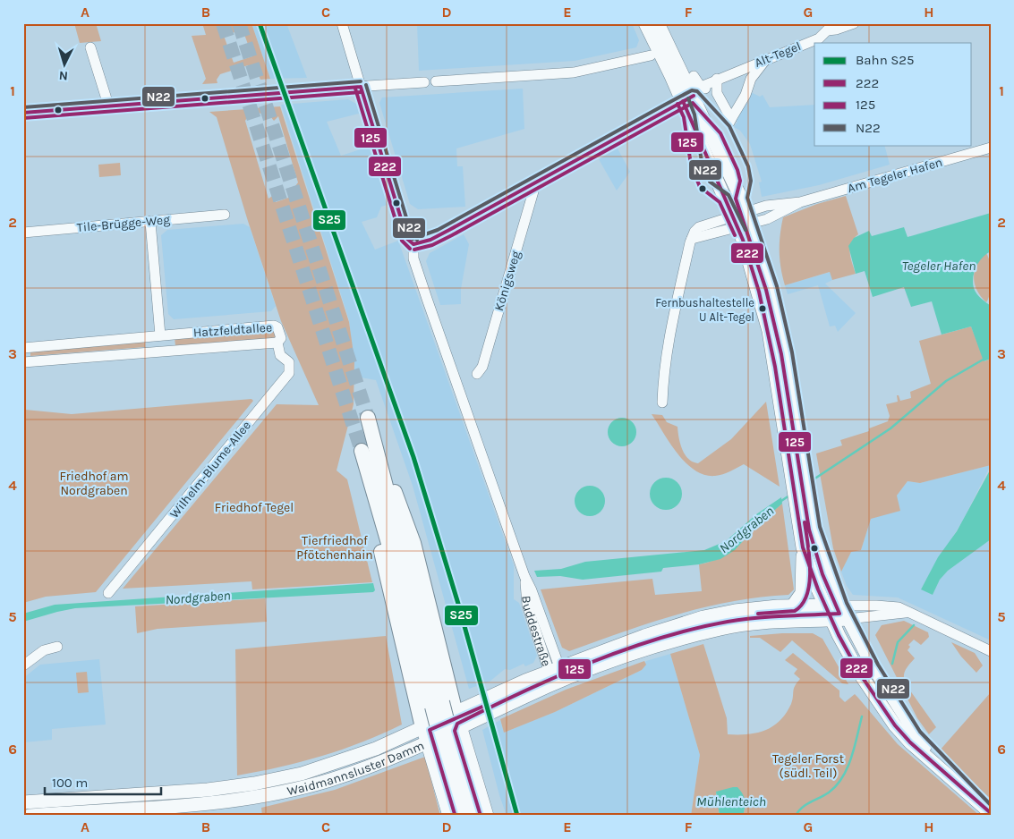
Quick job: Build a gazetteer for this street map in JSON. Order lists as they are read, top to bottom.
{
  "streets": {
    "main road": ["Buddestraße", "Waidmannsluster Damm"],
    "street": [
      "Alt-Tegel",
      "Am Tegeler Hafen",
      "Tile-Brügge-Weg",
      "Königsweg",
      "Hatzfeldtallee",
      "Wilhelm-Blume-Allee"
    ]
  },
  "crossings": [
    ["Hatzfeldtallee", "Wilhelm-Blume-Allee"],
    ["Buddestraße", "Waidmannsluster Damm"]
  ],
  "water": ["Tegeler Hafen", "Nordgraben", "Mühlenteich"],
  "parks": [
    "Friedhof am Nordgraben",
    "Friedhof Tegel",
    "Tierfriedhof Pfötchenhain",
    "Tegeler Forst (südl. Teil)"
  ],
  "places": ["Fernbushaltestelle U Alt-Tegel"],
  "lines": [
    "rail line S25",
    "transit line N22",
    "transit line 222",
    "transit line 125"
  ],
  "legend": [
    "Bahn S25",
    "222",
    "125",
    "N22"
  ],
  "scale_bar": "100 m",
  "north": "bottom",
  "grid": {
    "columns": [
      "A",
      "B",
      "C",
      "D",
      "E",
      "F",
      "G",
      "H"
    ],
    "rows": [
      "1",
      "2",
      "3",
      "4",
      "5",
      "6"
    ]
  }
}
